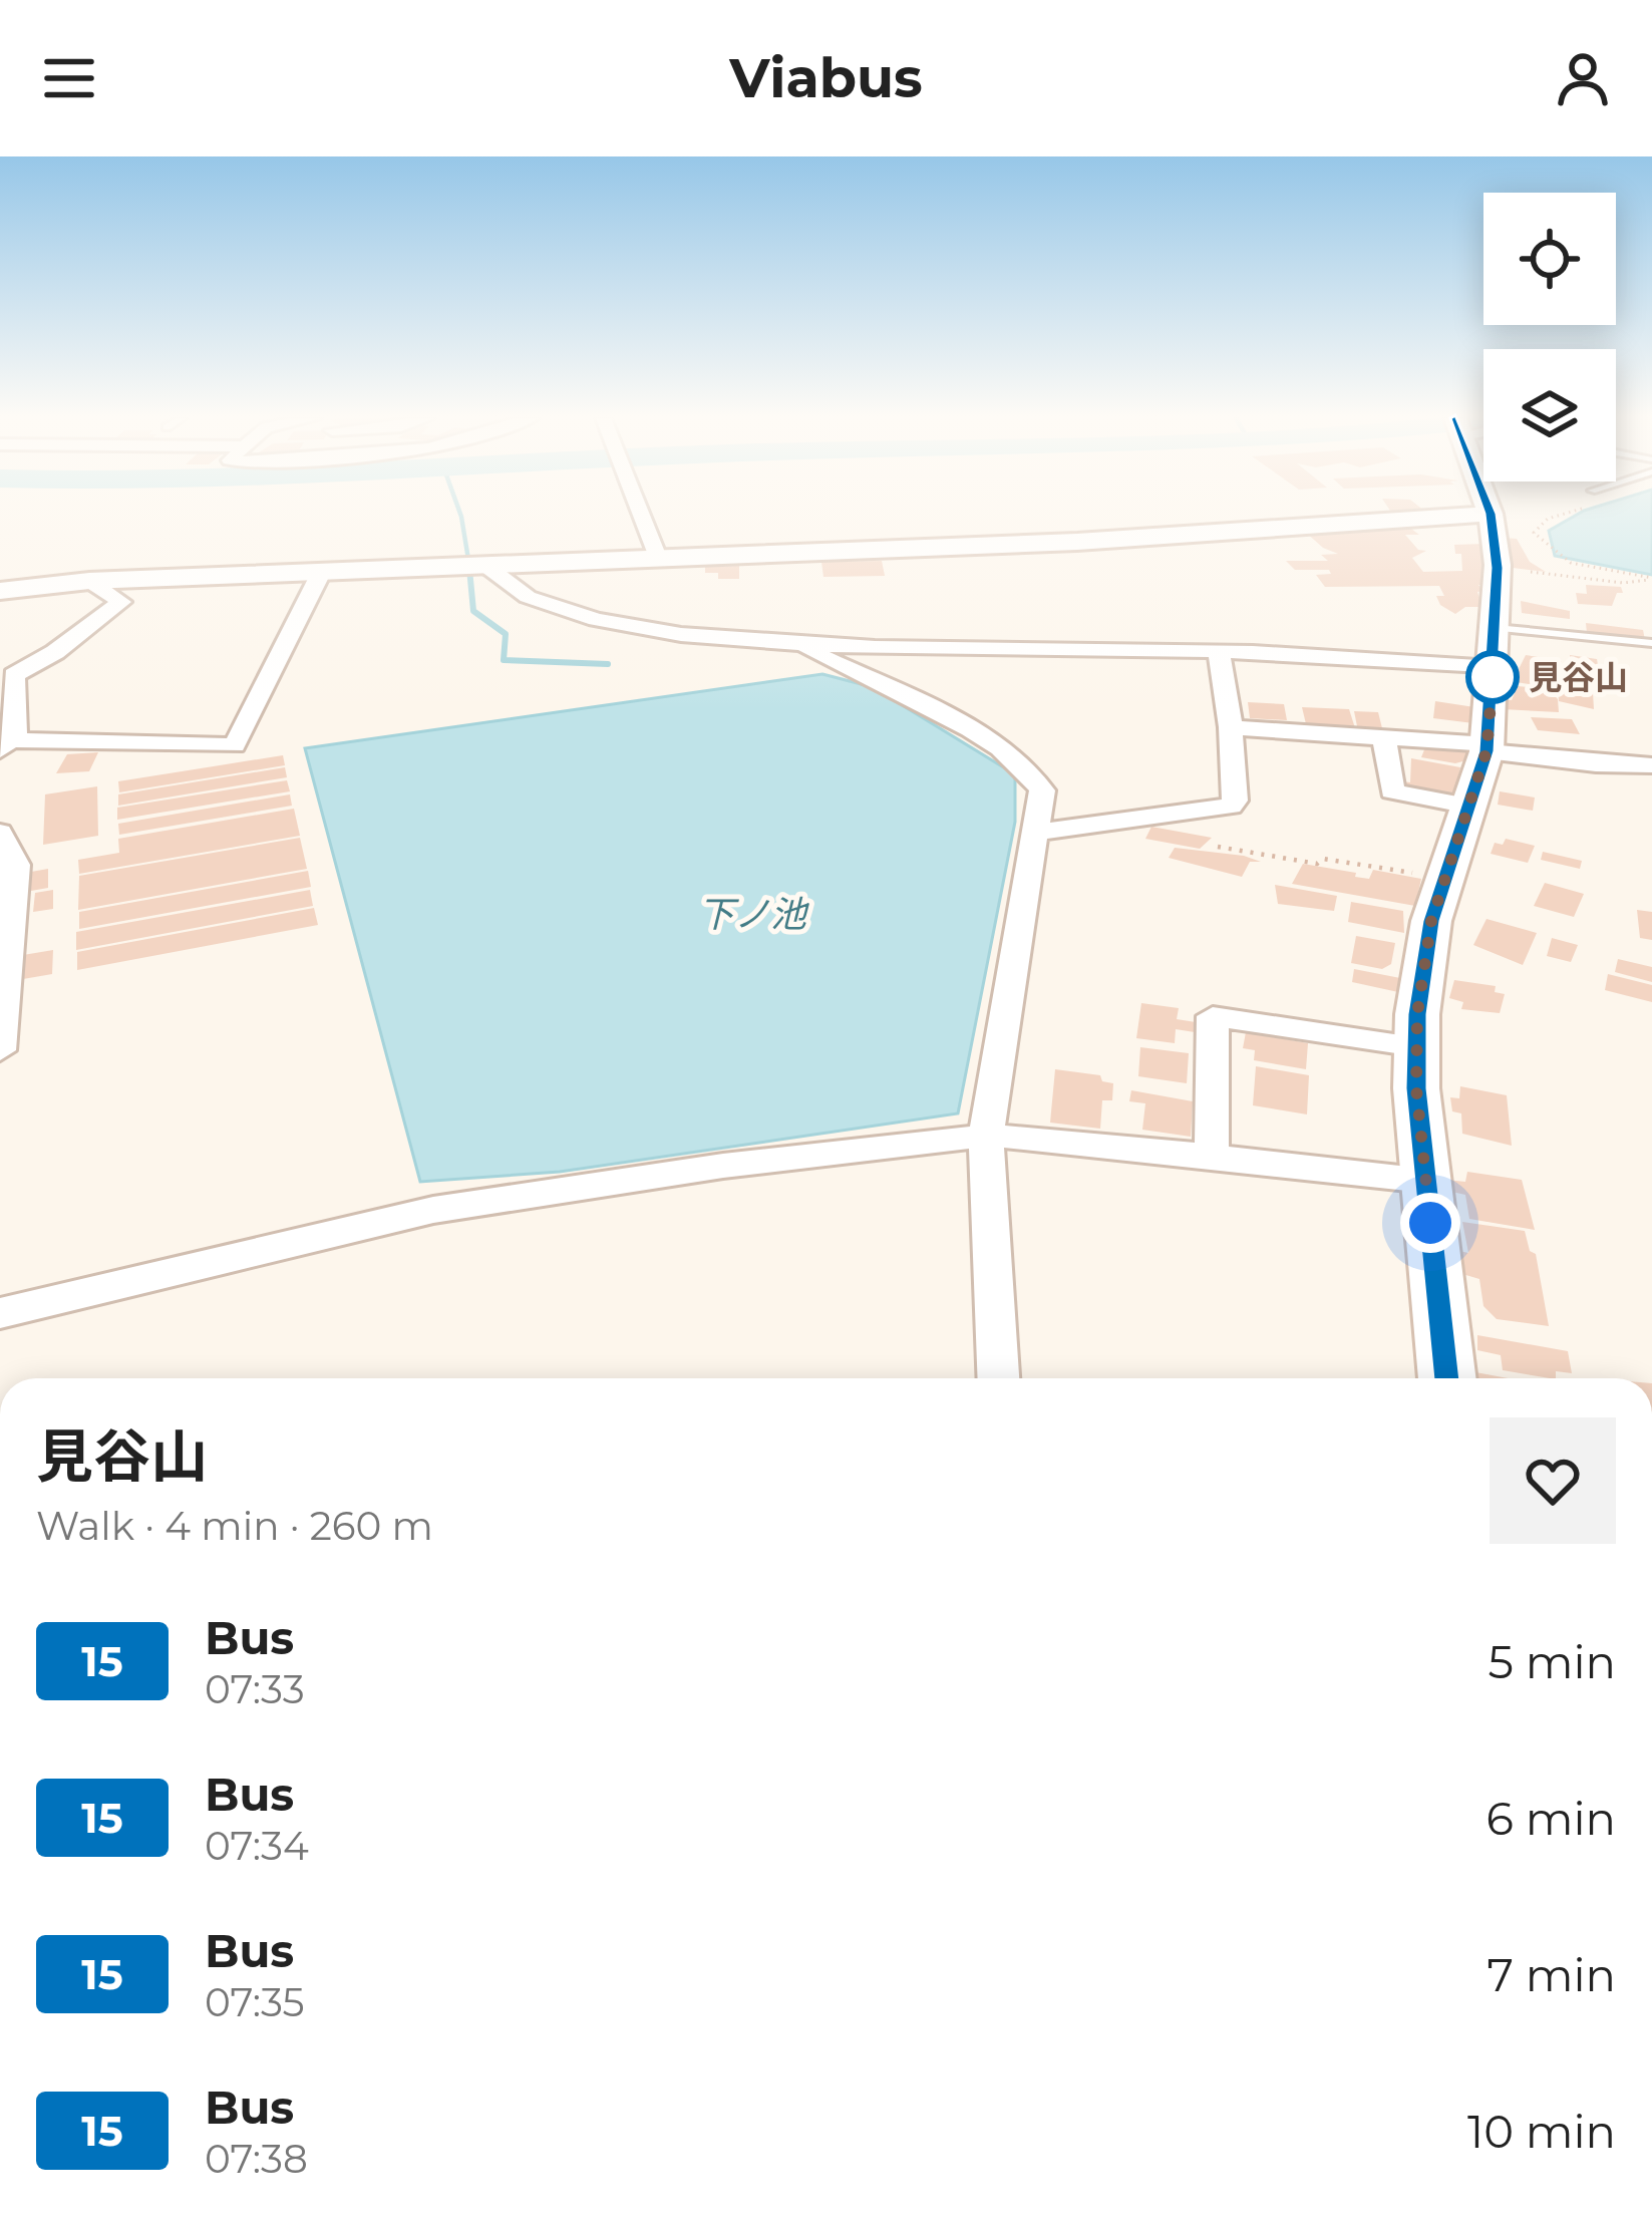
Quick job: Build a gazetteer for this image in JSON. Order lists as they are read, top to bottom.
{
  "water": ["下ノ池"],
  "places": ["見谷山"],
  "lines": ["bus line 15"],
  "page": {
    "header": "Viabus",
    "heading": ["見谷山", "Walk · 4 min · 260 m"],
    "list": [
      {
        "mark": "15",
        "name": "Bus",
        "note": "07:33",
        "value": "5 min"
      },
      {
        "mark": "15",
        "name": "Bus",
        "note": "07:34",
        "value": "6 min"
      },
      {
        "mark": "15",
        "name": "Bus",
        "note": "07:35",
        "value": "7 min"
      },
      {
        "mark": "15",
        "name": "Bus",
        "note": "07:38",
        "value": "10 min"
      }
    ]
  }
}
